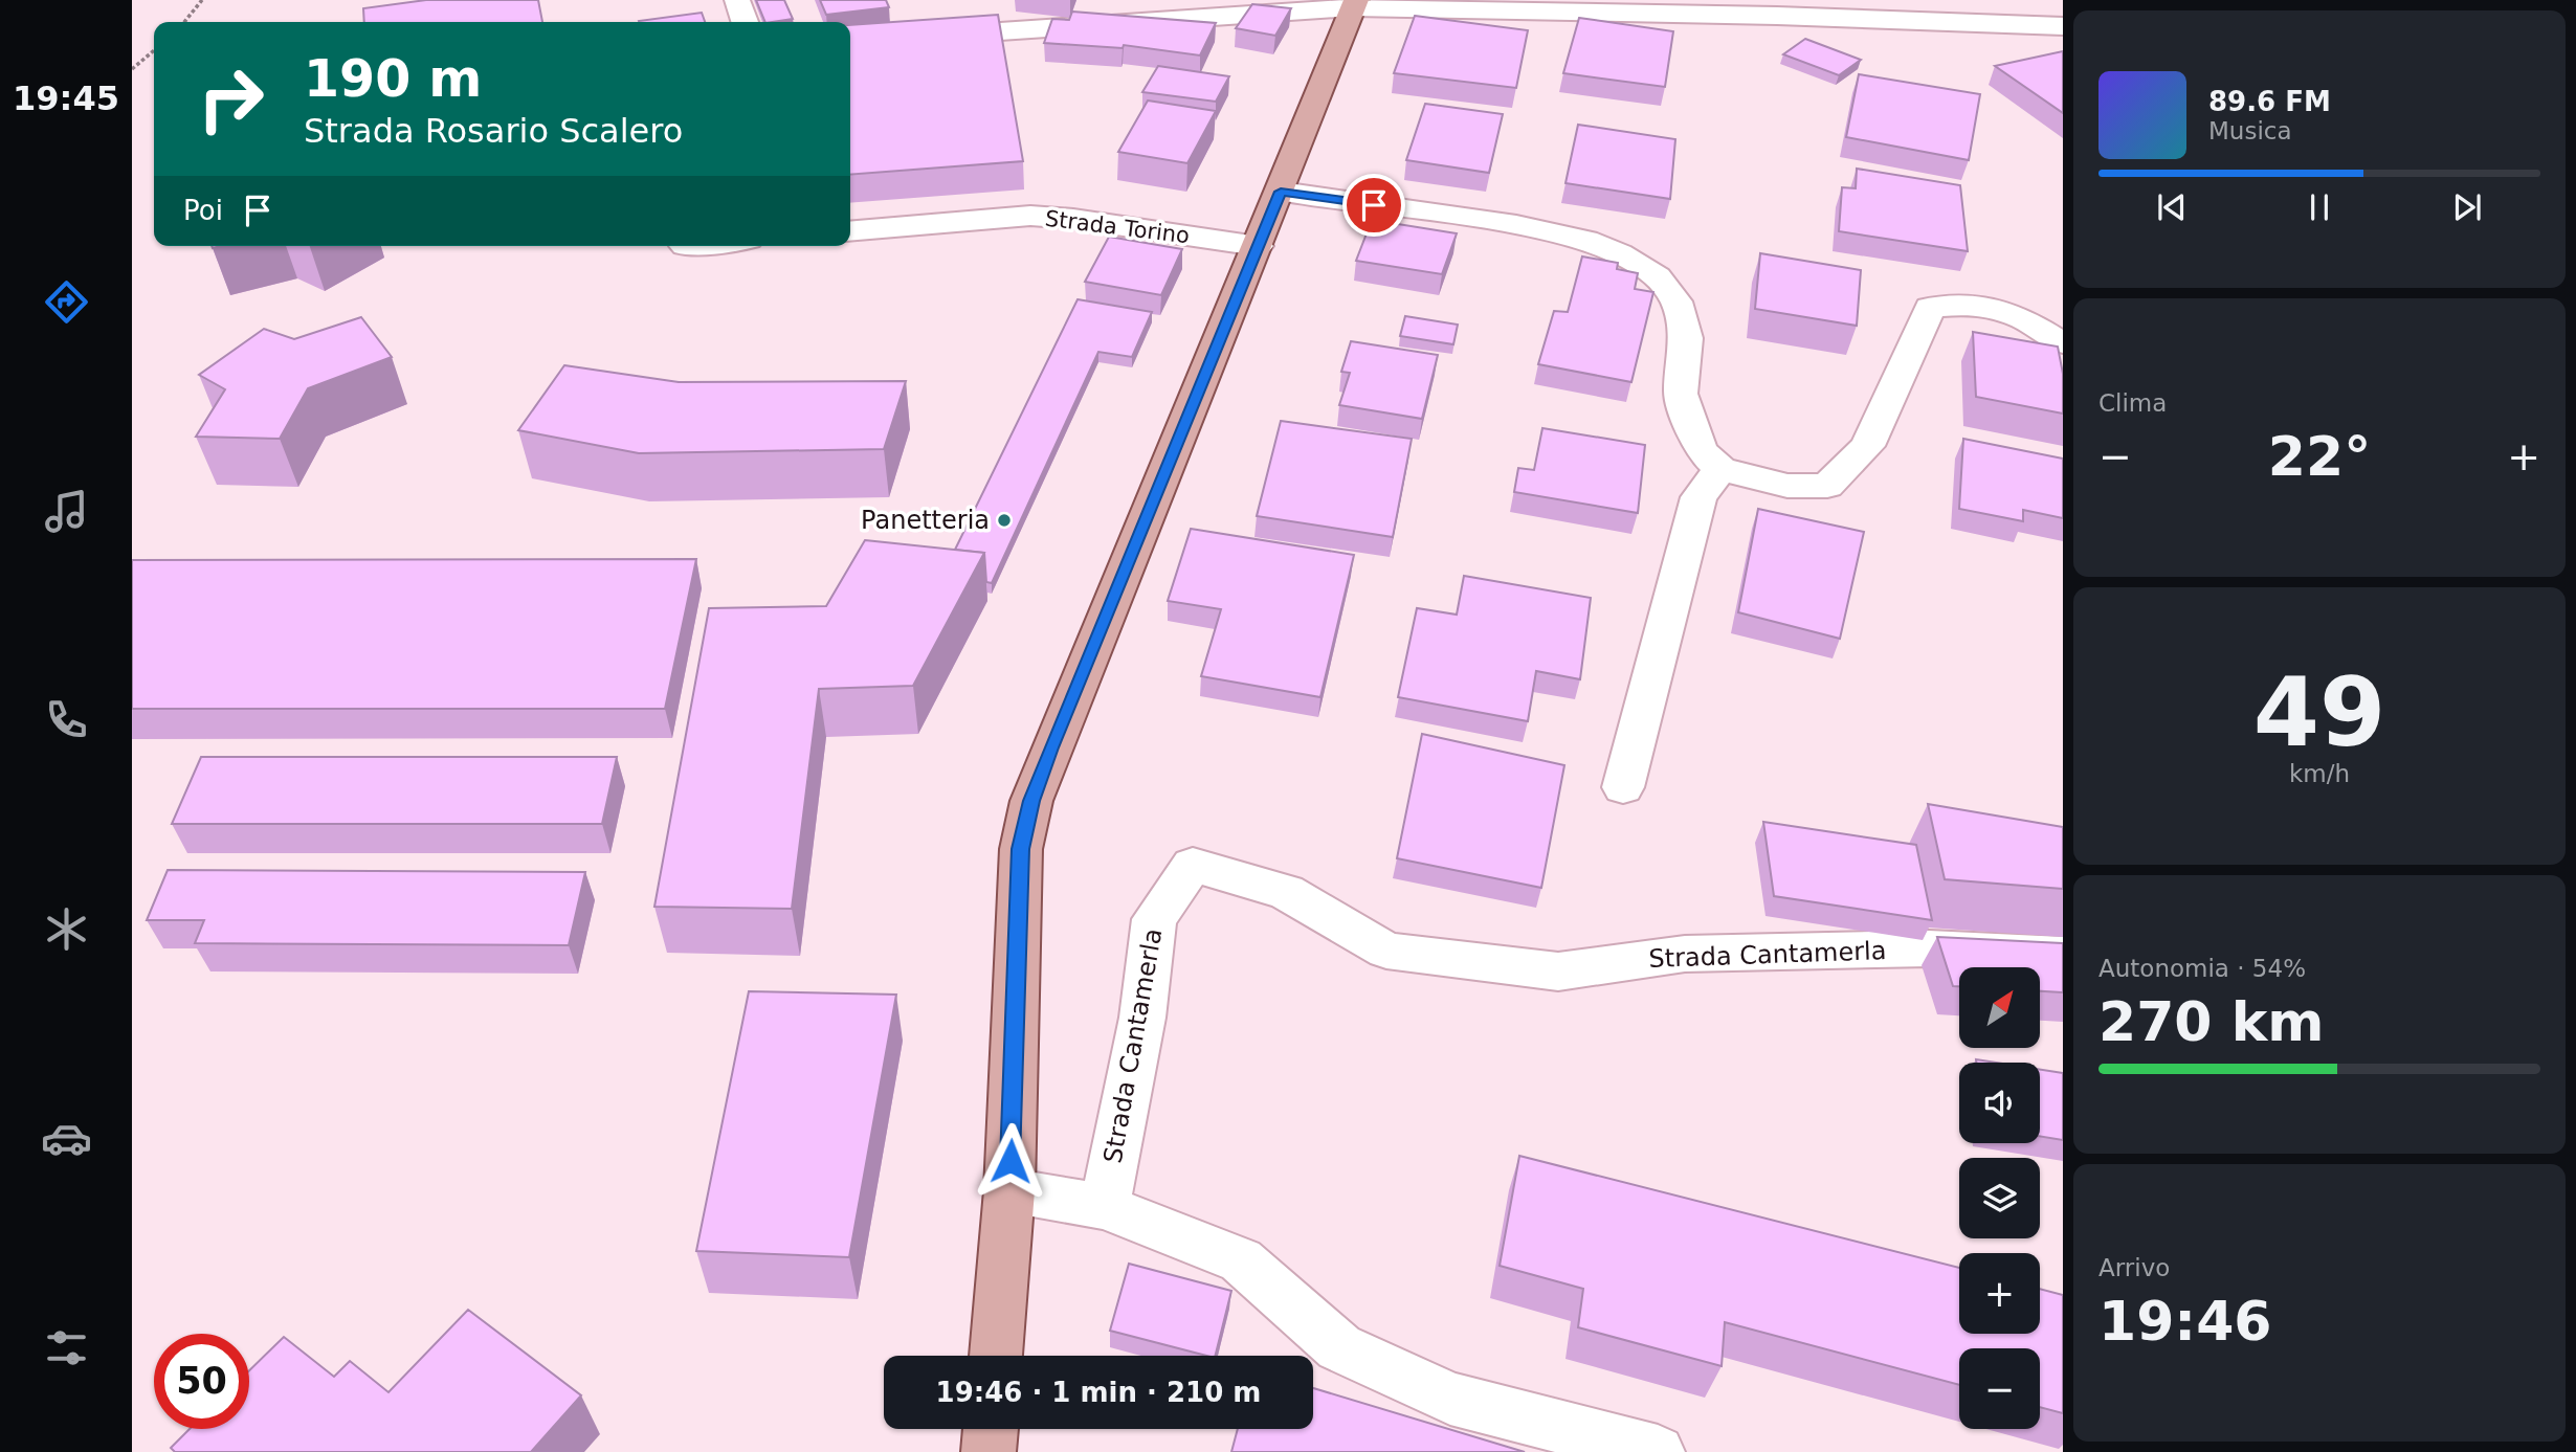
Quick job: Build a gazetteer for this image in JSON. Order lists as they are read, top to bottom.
{
  "streets": {
    "street": ["Strada Torino", "Strada Cantamerla"]
  },
  "places": ["Panetteria"],
  "north": "top right",
  "page": {
    "tabs": "19:45",
    "turn": ["190 m", "Strada Rosario Scalero"],
    "song": ["89.6 FM", "Musica"],
    "then": "Poi",
    "tile": [
      "Clima",
      ["49", "km/h"],
      ["Autonomia · 54%", "270 km"],
      ["Arrivo", "19:46"]
    ],
    "heat": ["−", "22°", "+"],
    "map_buttons": ["+", "−"],
    "limit": "50",
    "trip": "19:46 · 1 min · 210 m"
  }
}
